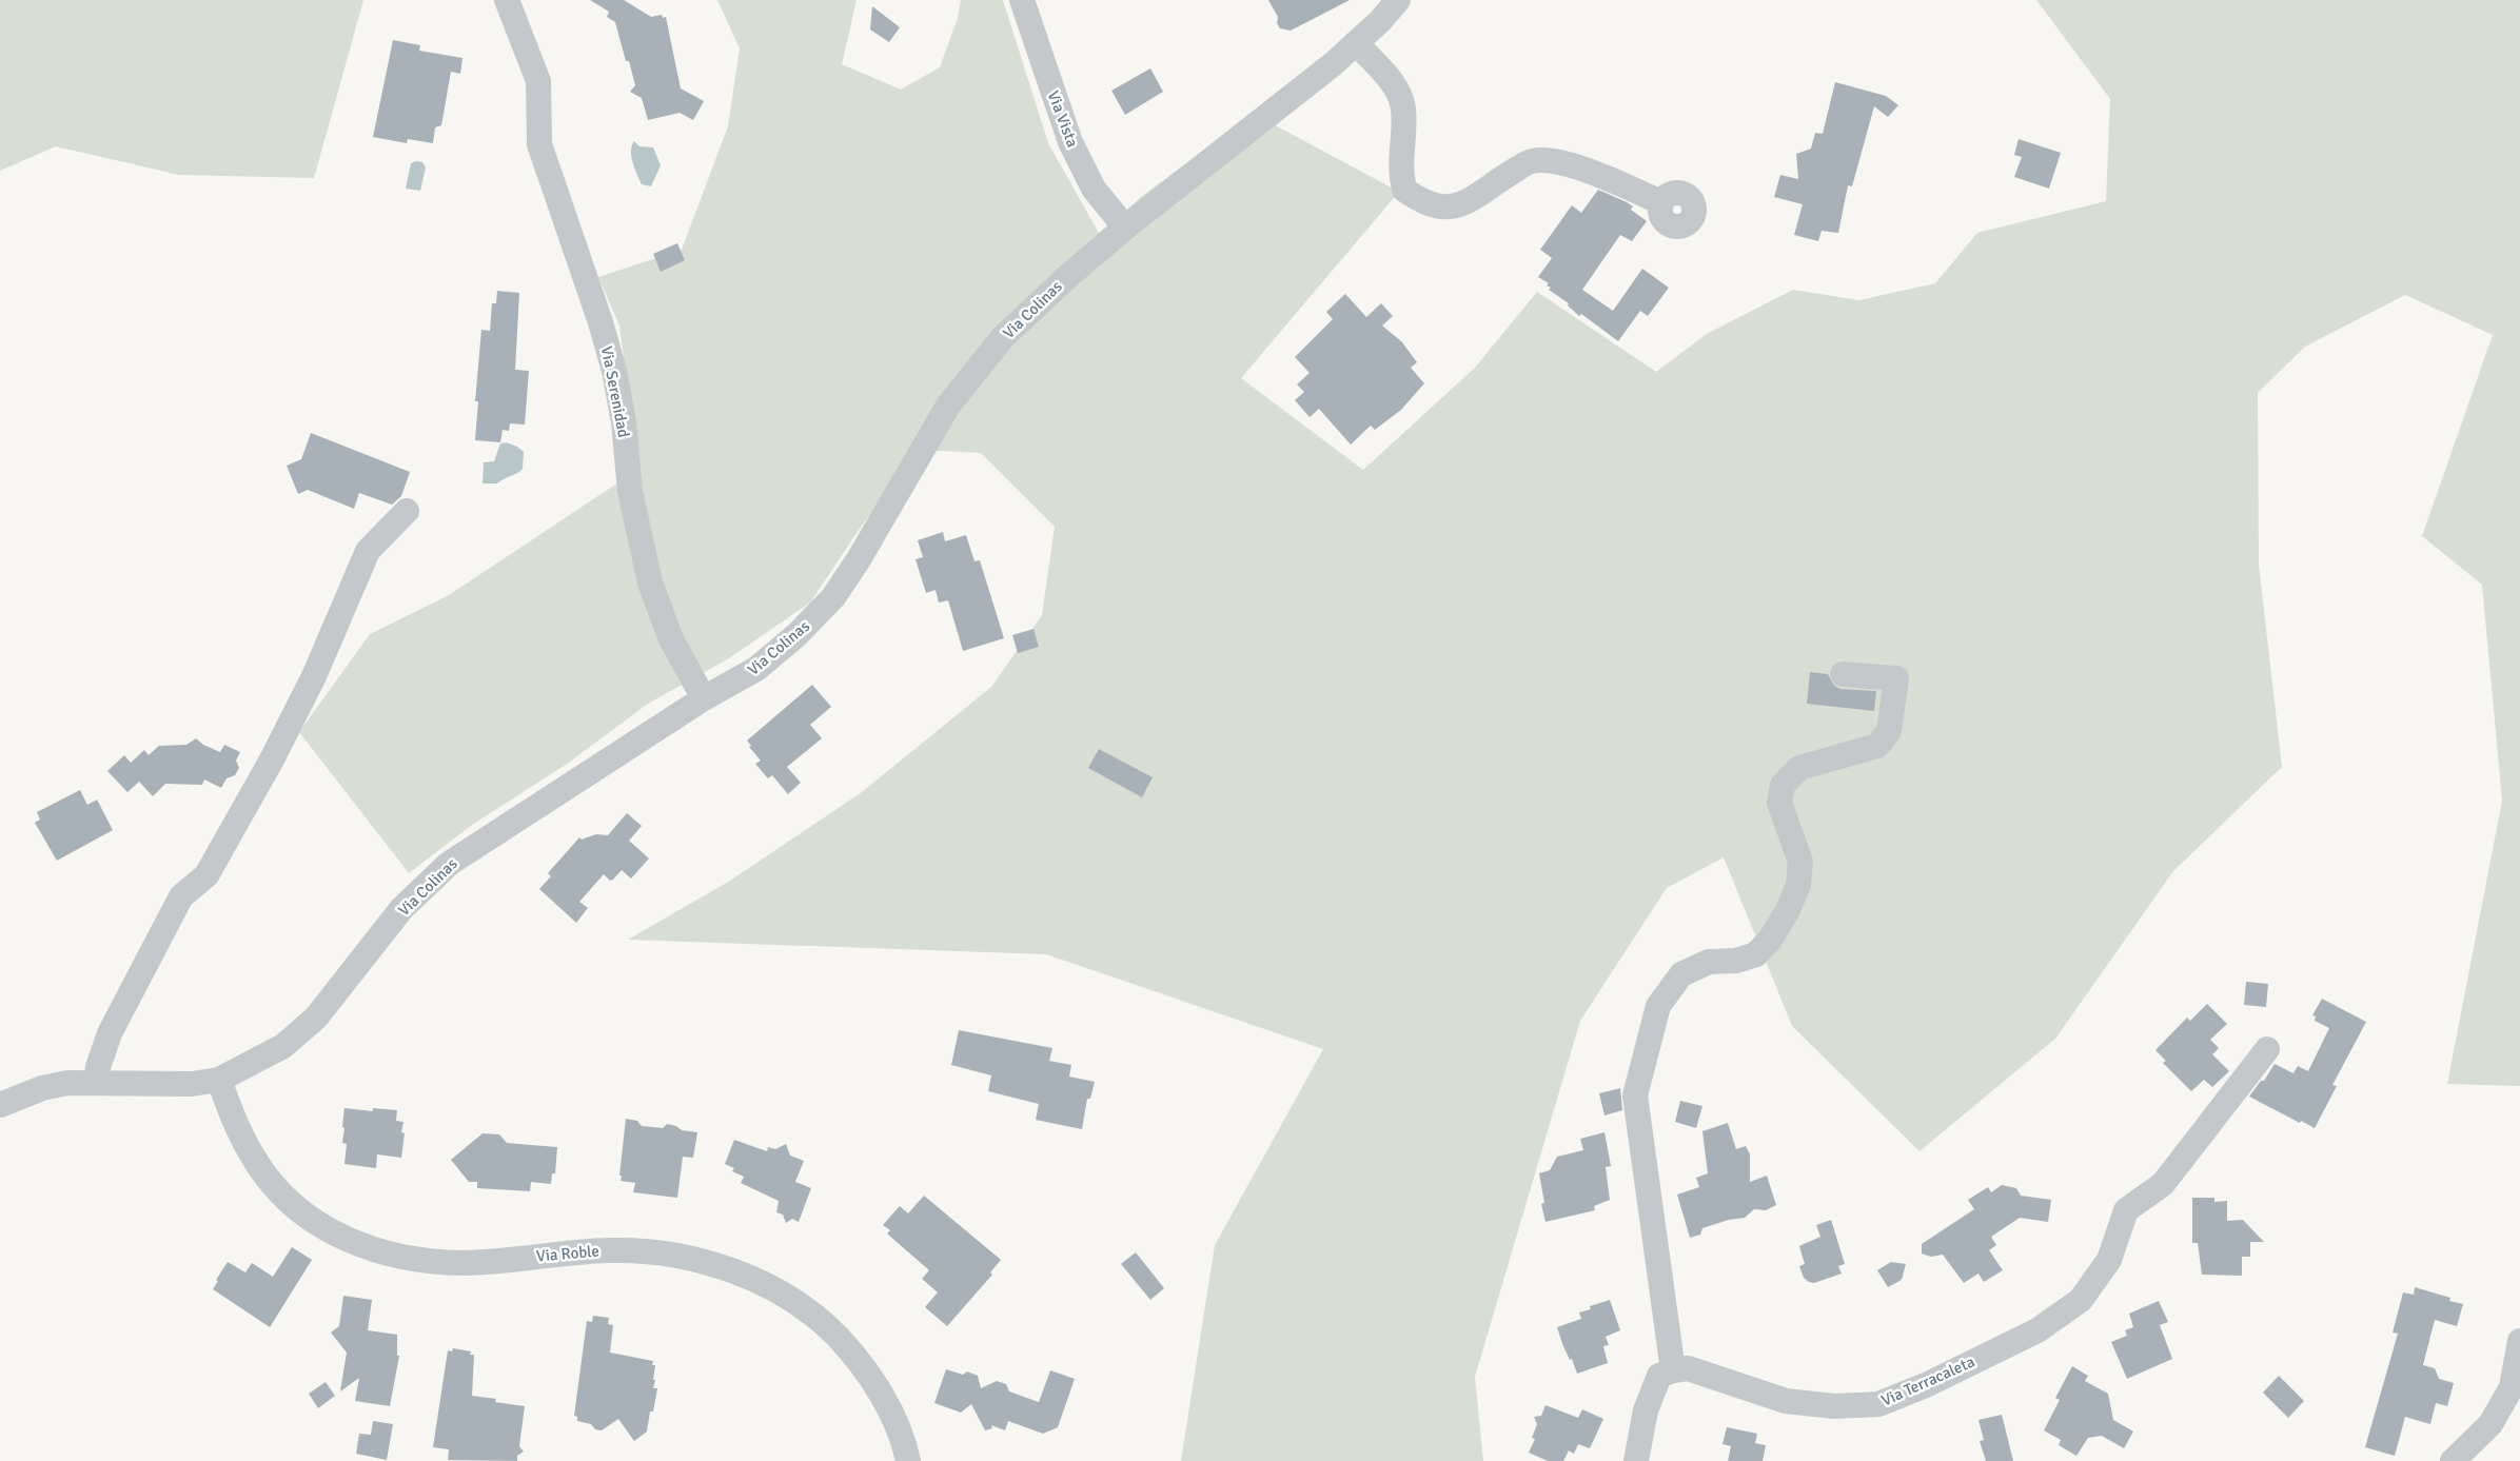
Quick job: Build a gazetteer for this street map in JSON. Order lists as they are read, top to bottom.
{
  "streets": {
    "street": [
      "Via Vista",
      "Via Colinas",
      "Via Serenidad",
      "Via Roble",
      "Via Terracaleta"
    ]
  },
  "crossings": [
    ["Via Vista", "Via Colinas"],
    ["Via Colinas", "Via Serenidad"],
    ["Via Colinas", "Via Roble"]
  ]
}
